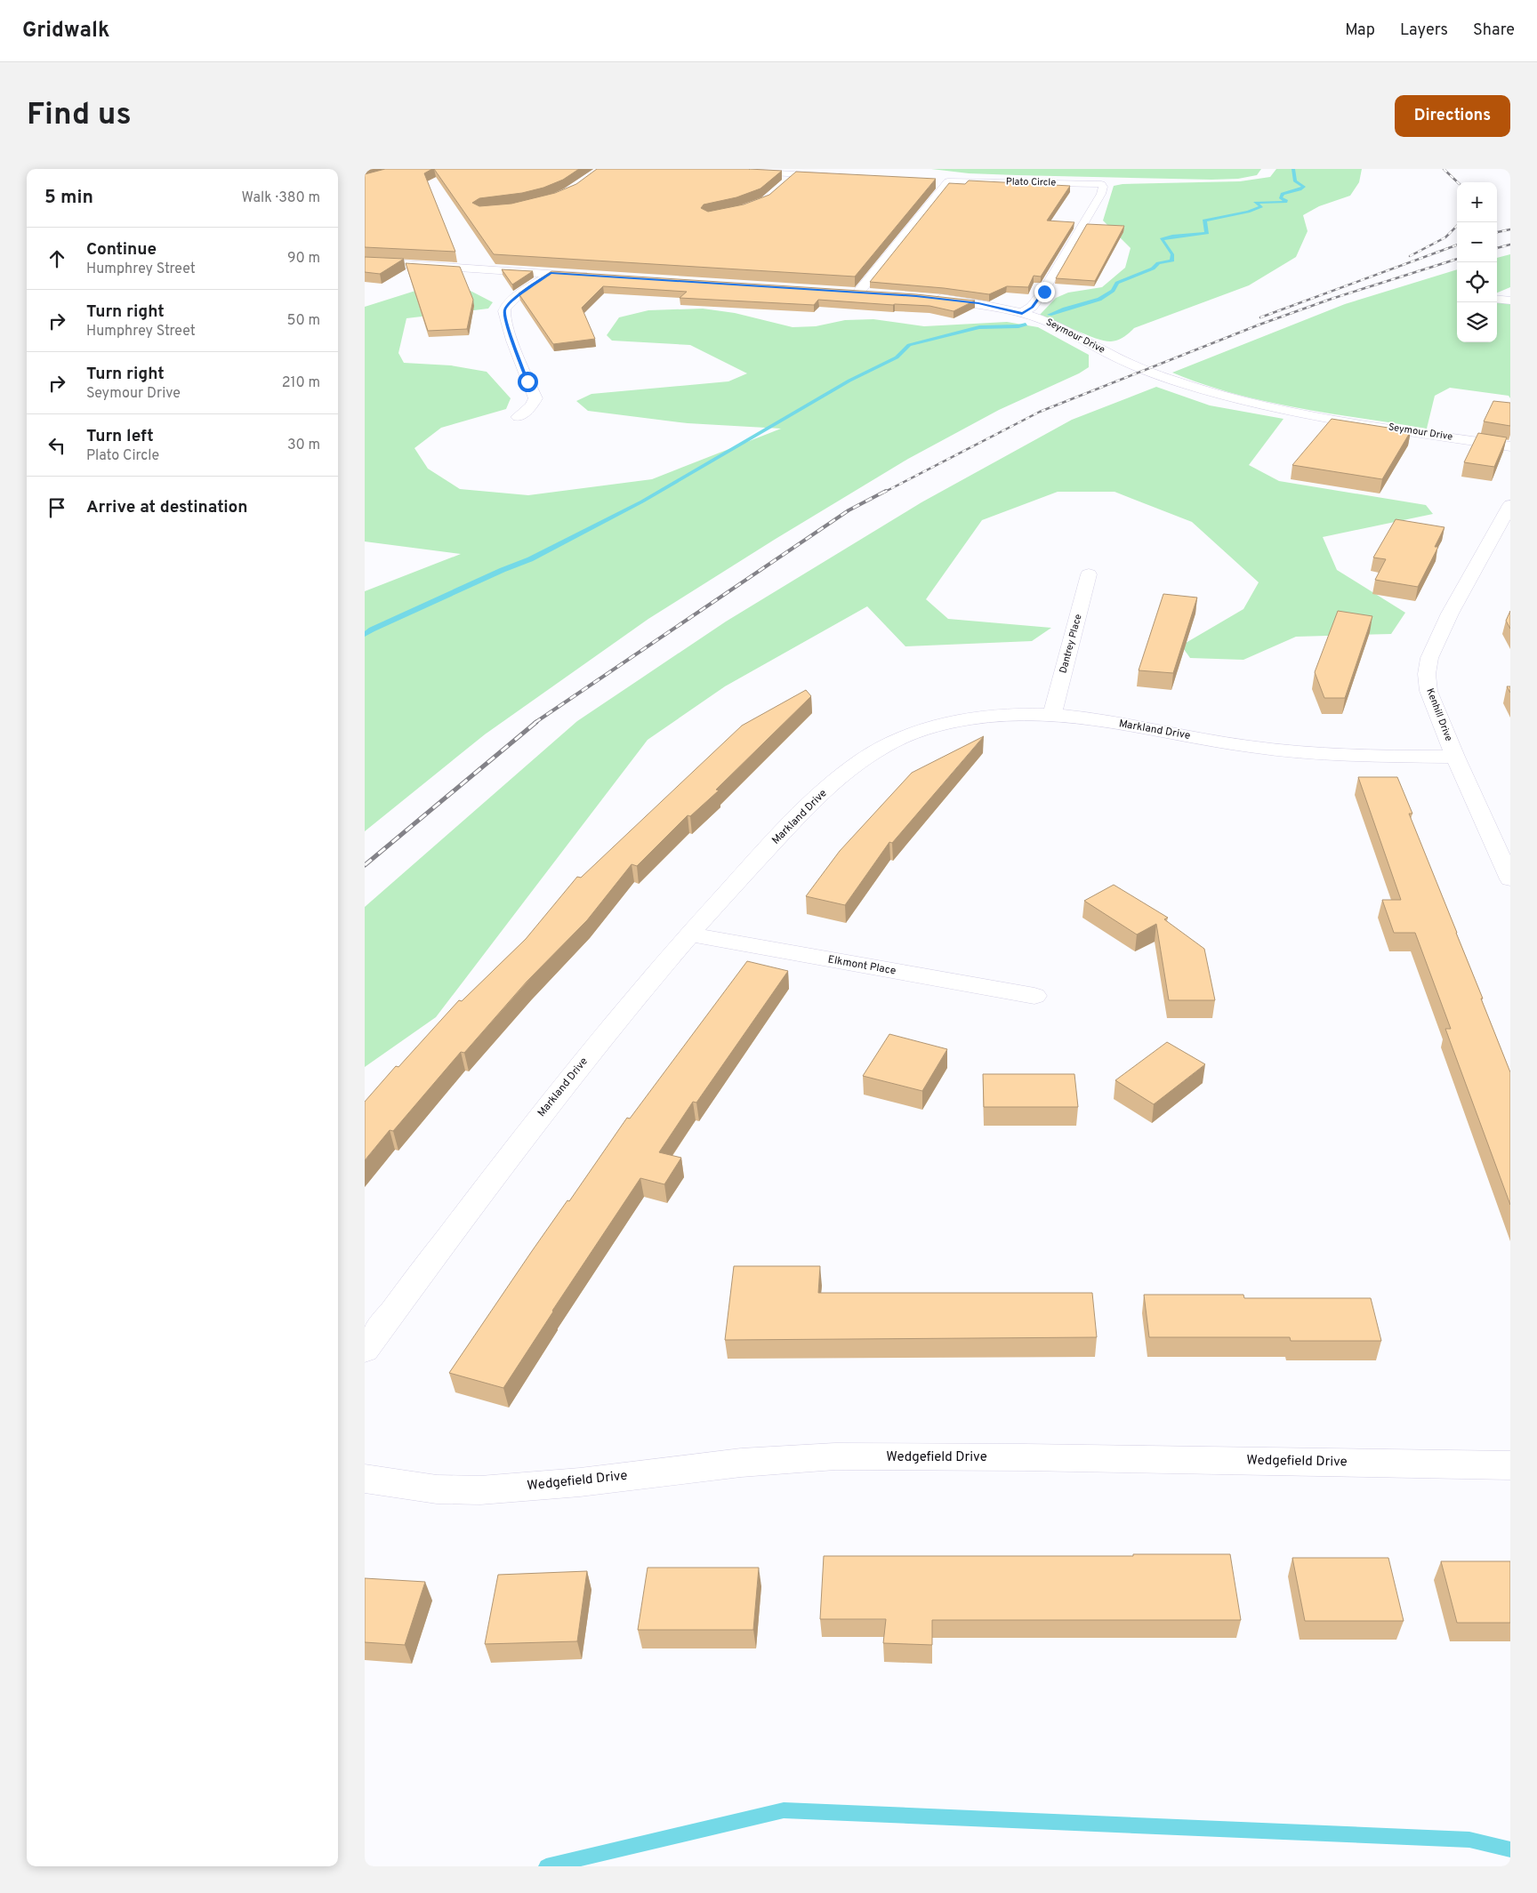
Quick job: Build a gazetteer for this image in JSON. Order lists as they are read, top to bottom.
{
  "streets": {
    "street": [
      "Plato Circle",
      "Seymour Drive",
      "Dantrey Place",
      "Kenhill Drive",
      "Markland Drive",
      "Elkmont Place",
      "Wedgefield Drive"
    ]
  },
  "crossings": [
    ["Plato Circle", "Seymour Drive"],
    ["Dantrey Place", "Markland Drive"],
    ["Kenhill Drive", "Markland Drive"],
    ["Markland Drive", "Elkmont Place"]
  ],
  "page": {
    "header": "Gridwalk",
    "nav": ["Map", "Layers", "Share"],
    "buttons": "Directions",
    "title": "Find us",
    "heading": ["5 min", "Walk · 380 m"],
    "map_buttons": ["+", "−"],
    "list": [
      ["Continue", "Humphrey Street", "90 m"],
      ["Turn right", "Humphrey Street", "50 m"],
      ["Turn right", "Seymour Drive", "210 m"],
      ["Turn left", "Plato Circle", "30 m"],
      "Arrive at destination"
    ]
  }
}
